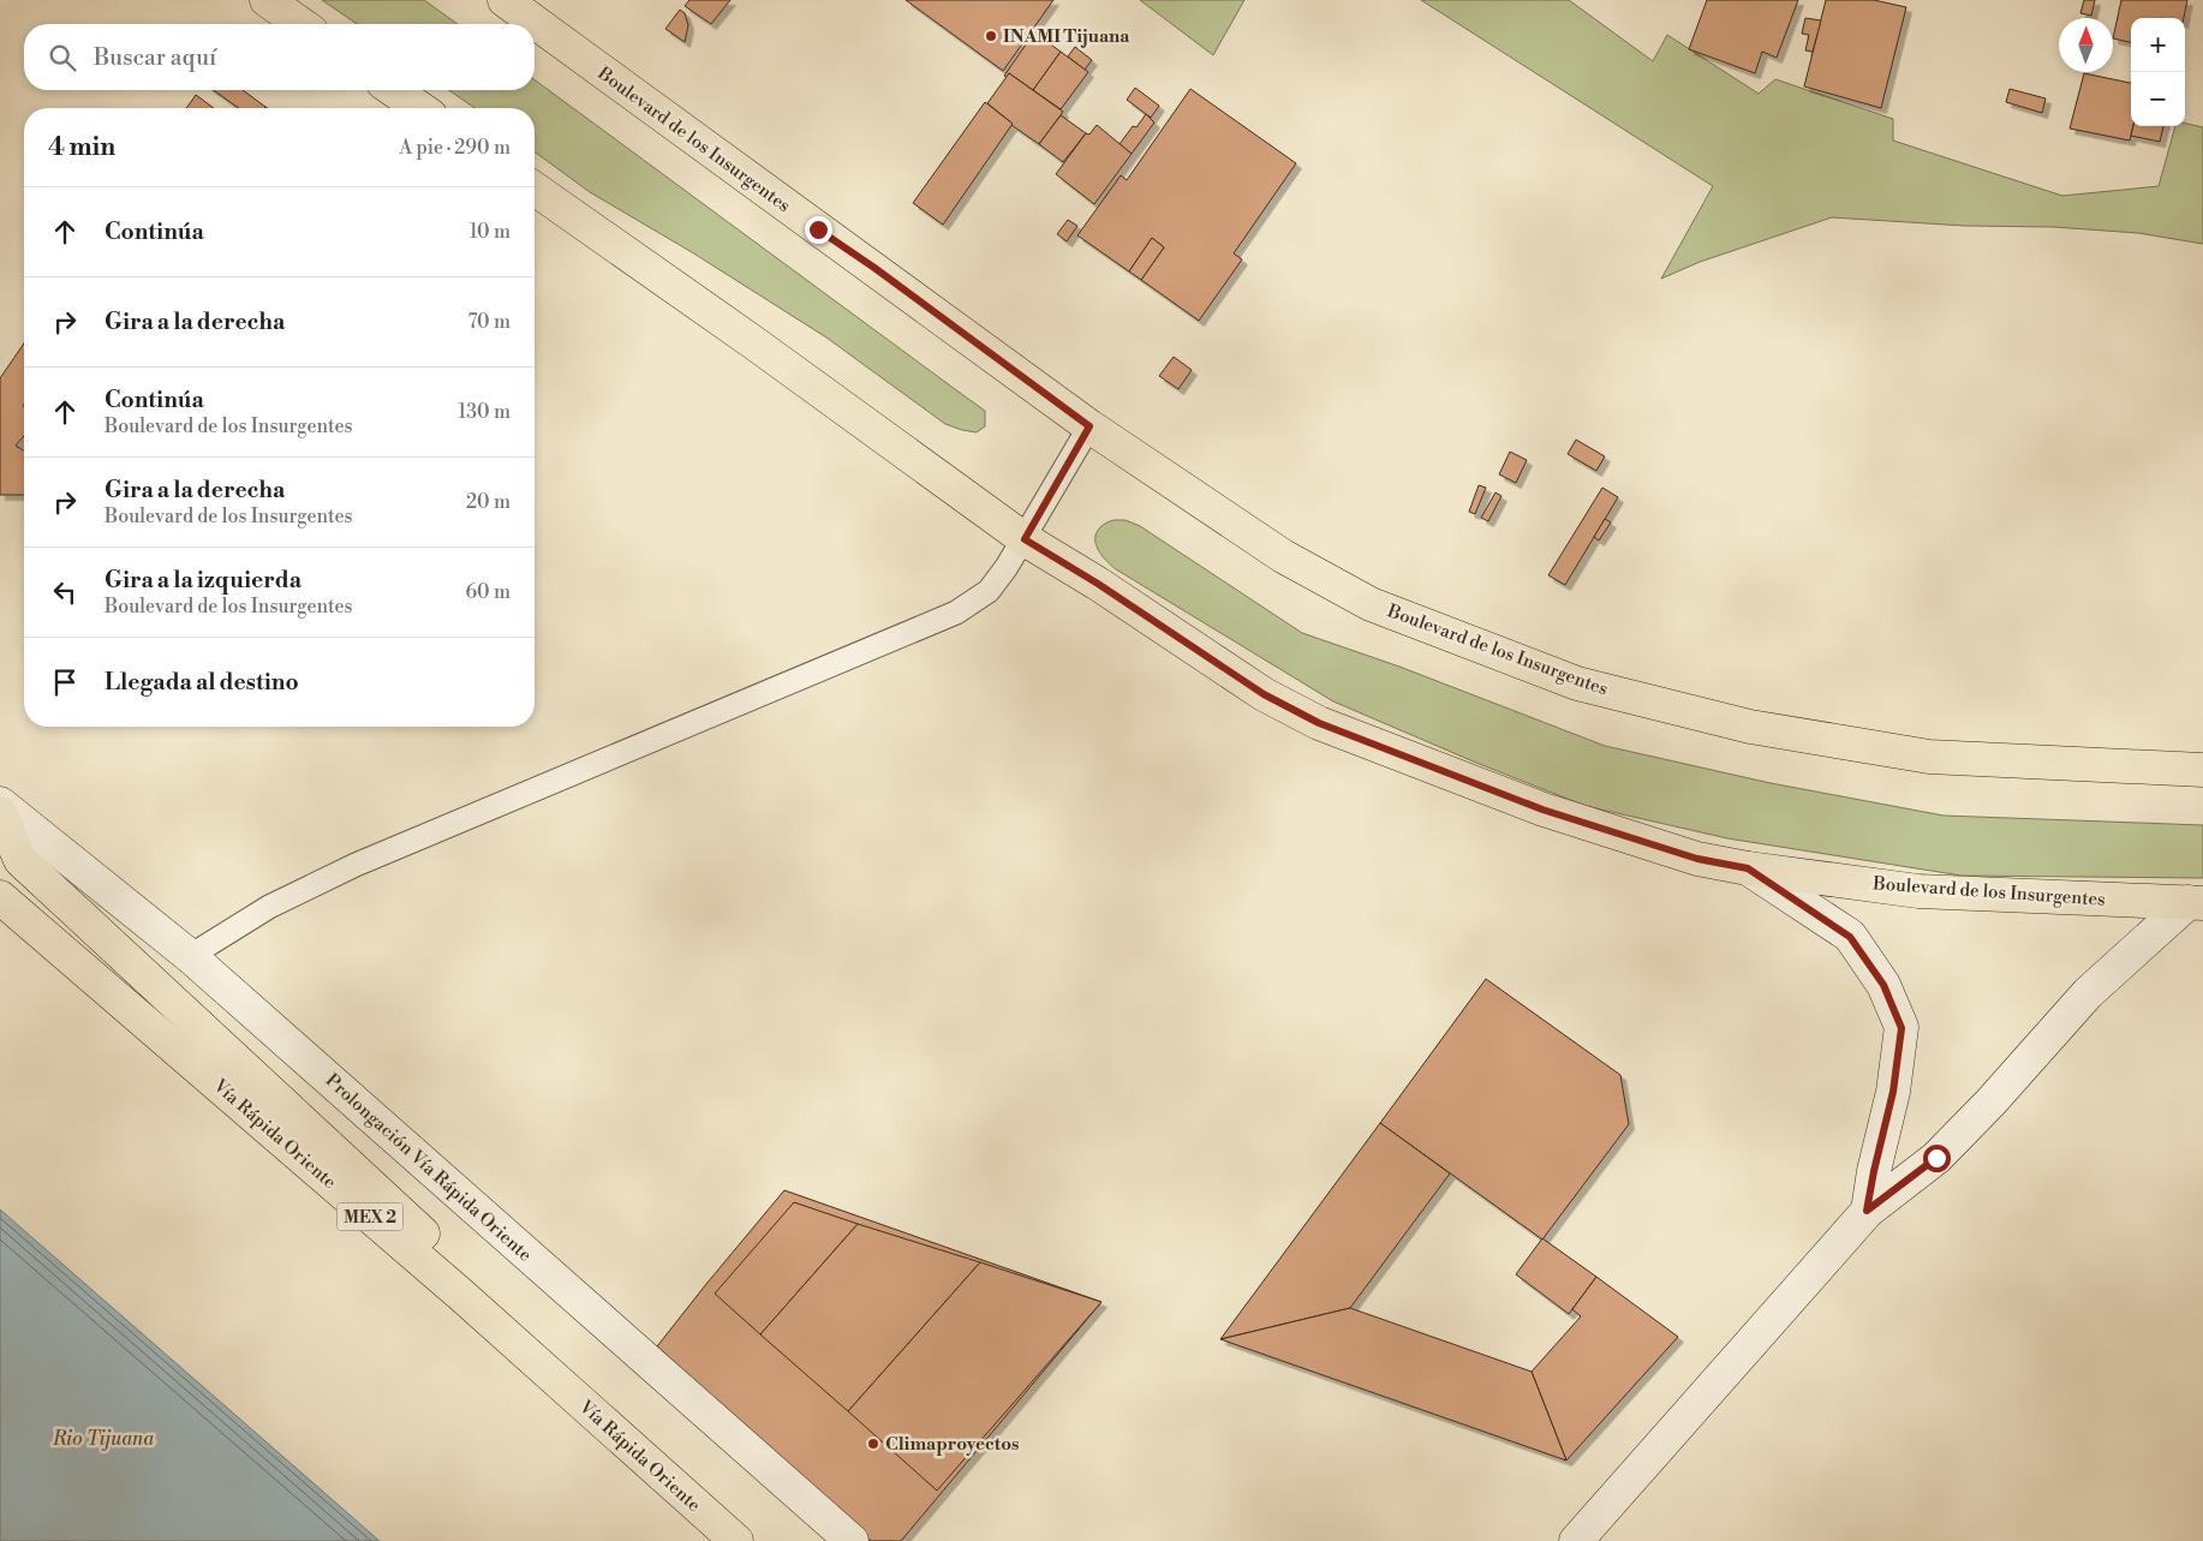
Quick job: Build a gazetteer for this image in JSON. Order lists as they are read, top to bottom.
{
  "streets": {
    "main road": ["Boulevard de los Insurgentes", "Vía Rápida Oriente", "MEX 2"],
    "street": ["Prolongación Vía Rápida Oriente"]
  },
  "water": ["Rio Tijuana"],
  "places": ["INAMI Tijuana", "Climaproyectos"],
  "north": "top",
  "page": {
    "map_buttons": ["+", "−"],
    "search": "Buscar aquí",
    "heading": ["4 min", "A pie · 290 m"],
    "list": [
      ["Continúa", "10 m"],
      ["Gira a la derecha", "70 m"],
      ["Continúa", "Boulevard de los Insurgentes", "130 m"],
      ["Gira a la derecha", "Boulevard de los Insurgentes", "20 m"],
      ["Gira a la izquierda", "Boulevard de los Insurgentes", "60 m"],
      "Llegada al destino"
    ]
  }
}
